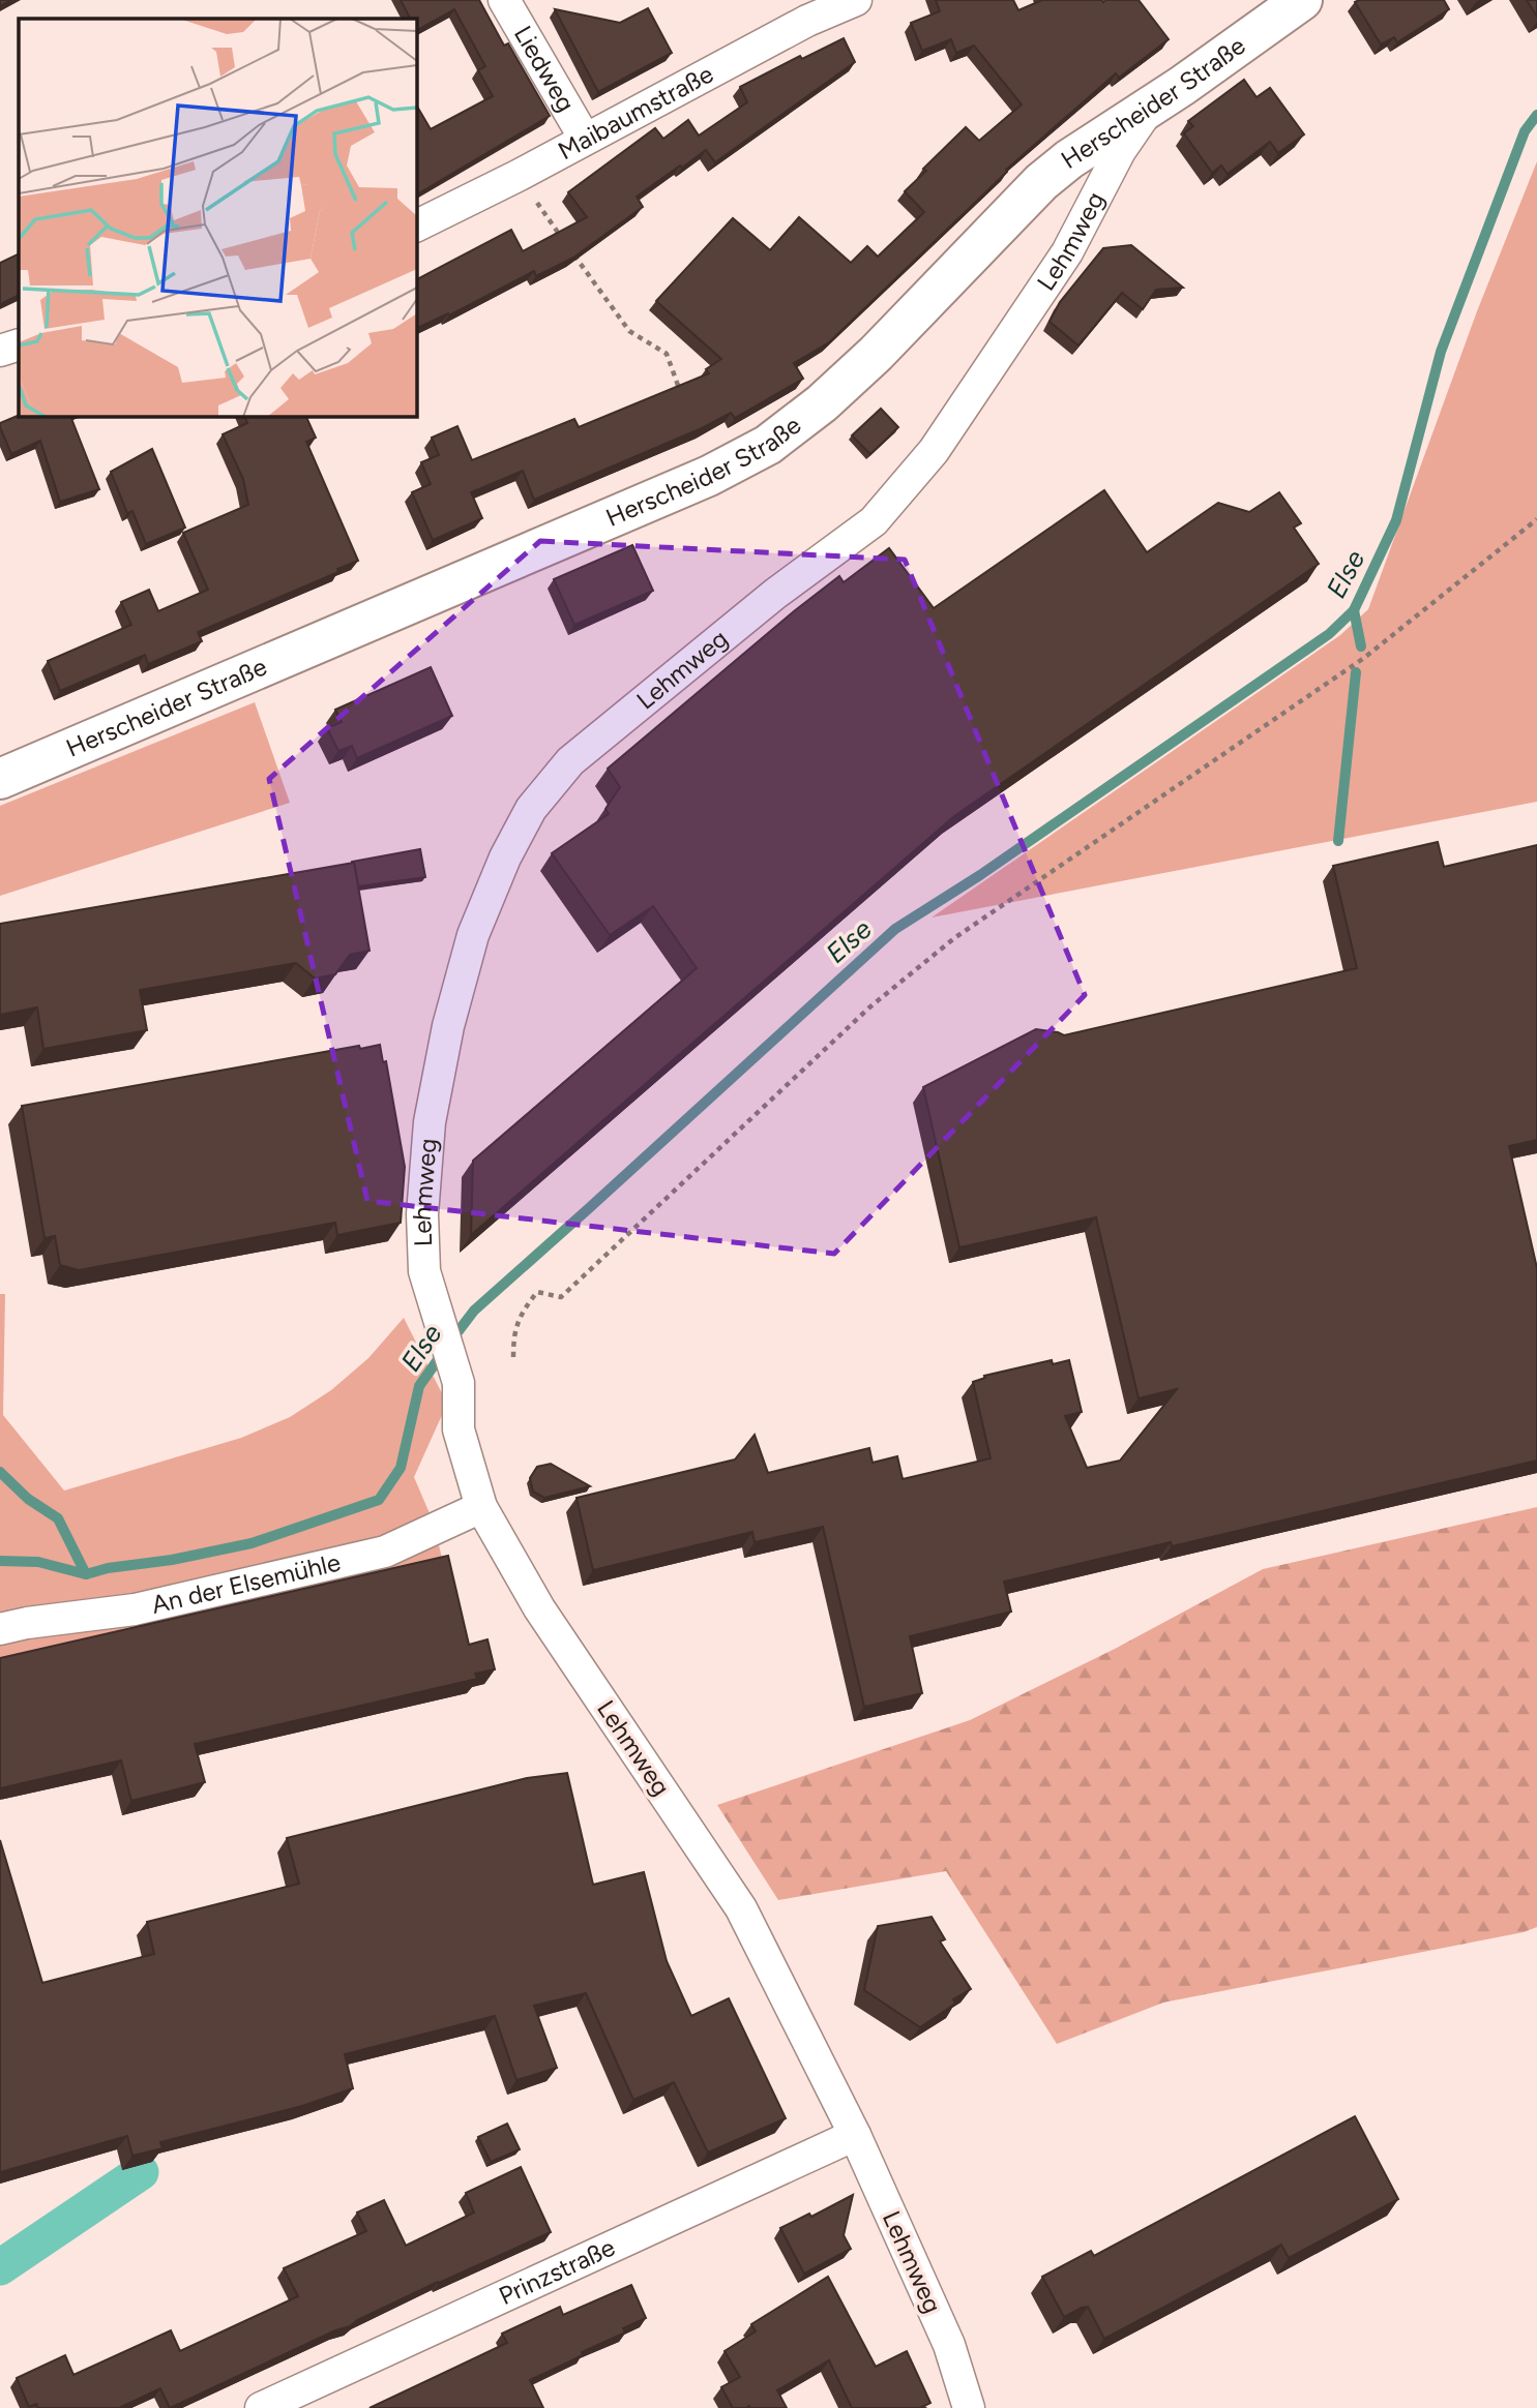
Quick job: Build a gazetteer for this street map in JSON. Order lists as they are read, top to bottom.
{
  "streets": {
    "main road": ["Herscheider Straße"],
    "street": [
      "Liedweg",
      "Maibaumstraße",
      "Lehmweg",
      "An der Elsemühle",
      "Prinzstraße"
    ]
  },
  "crossings": [
    ["Liedweg", "Maibaumstraße"],
    ["Herscheider Straße", "Lehmweg"],
    ["Lehmweg", "An der Elsemühle"],
    ["Lehmweg", "Prinzstraße"]
  ],
  "water": ["Else"]
}
